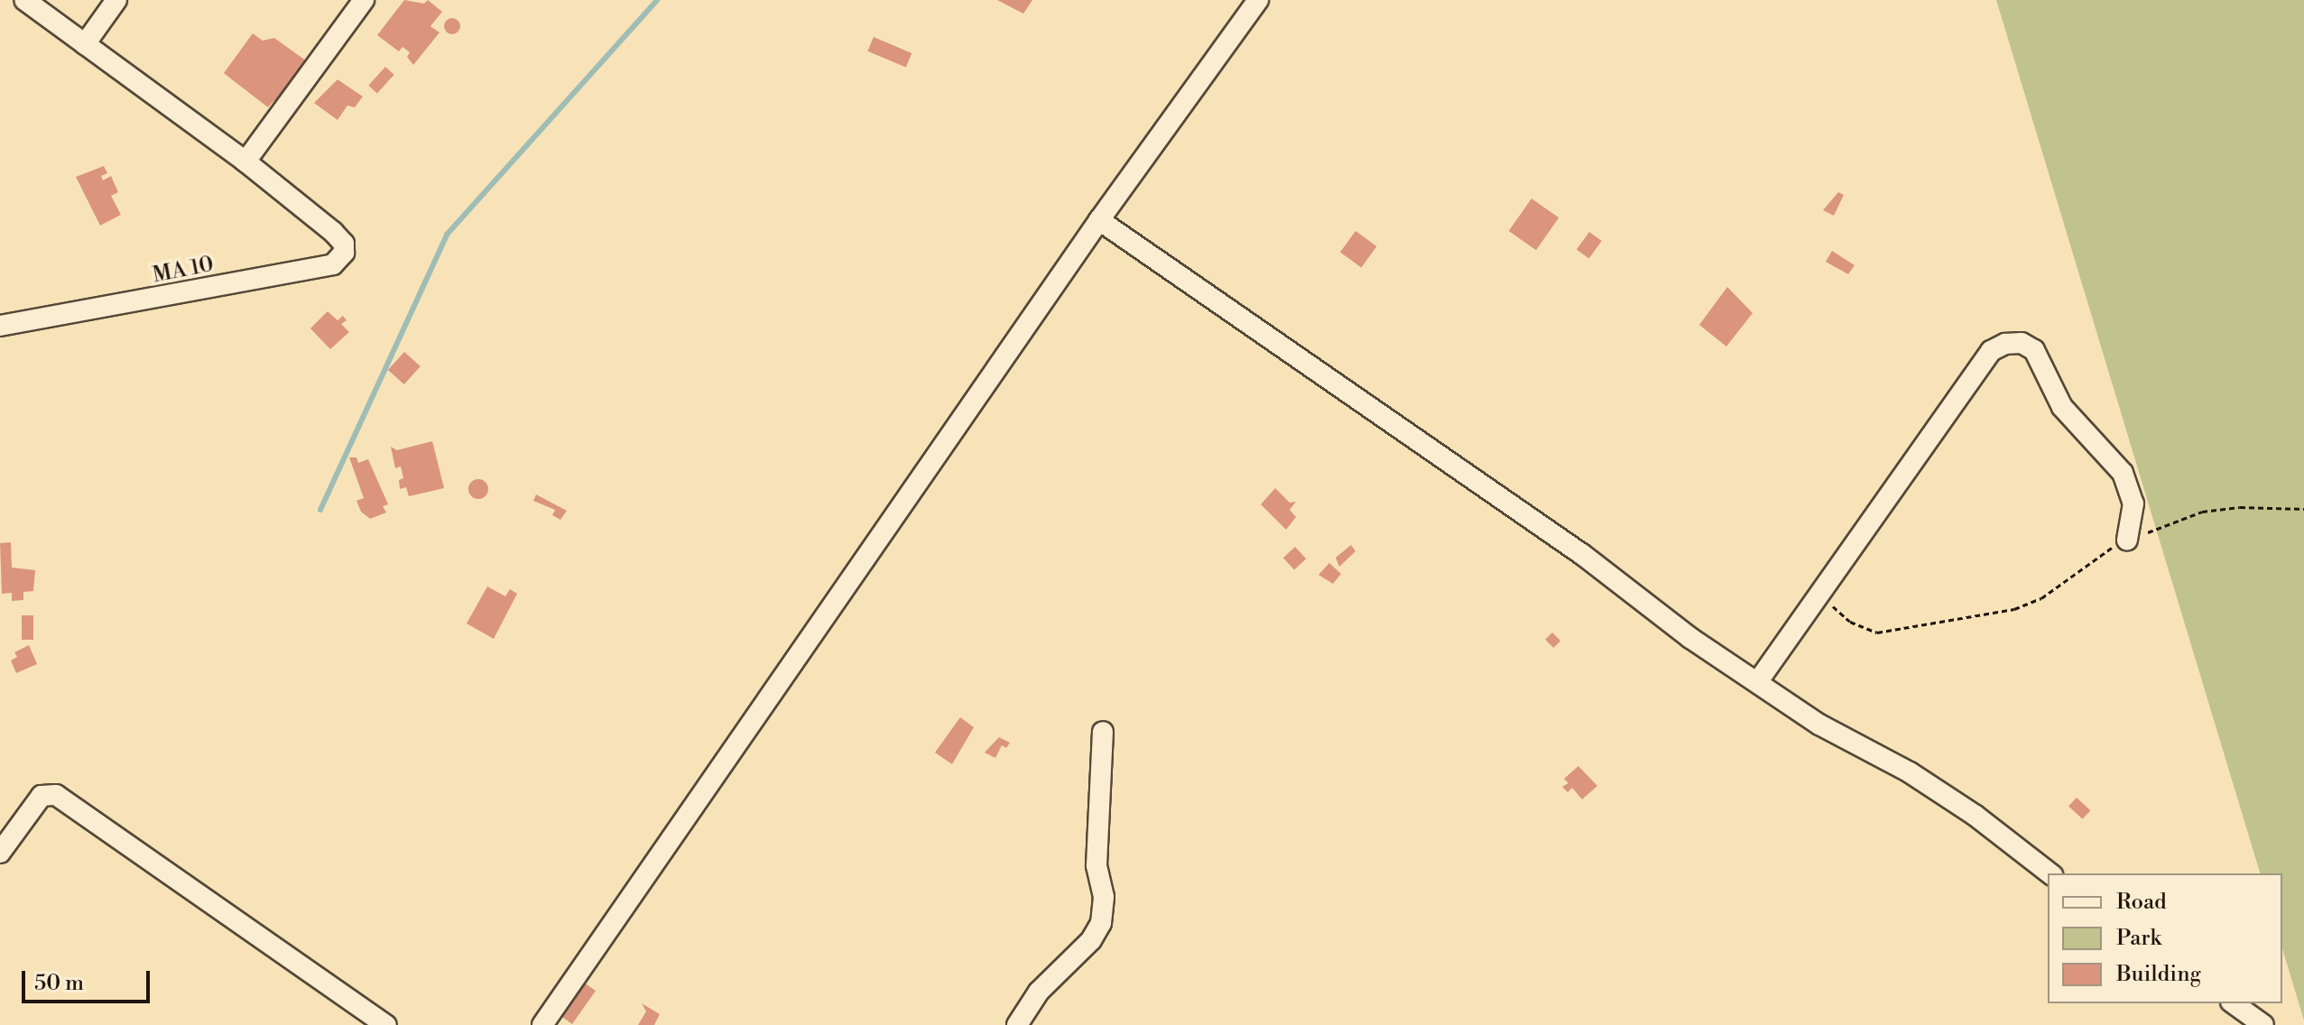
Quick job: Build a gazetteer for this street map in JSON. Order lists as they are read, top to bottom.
{
  "streets": {
    "street": ["MA 10"]
  },
  "legend": ["Road", "Park", "Building"],
  "scale_bar": "50 m"
}
